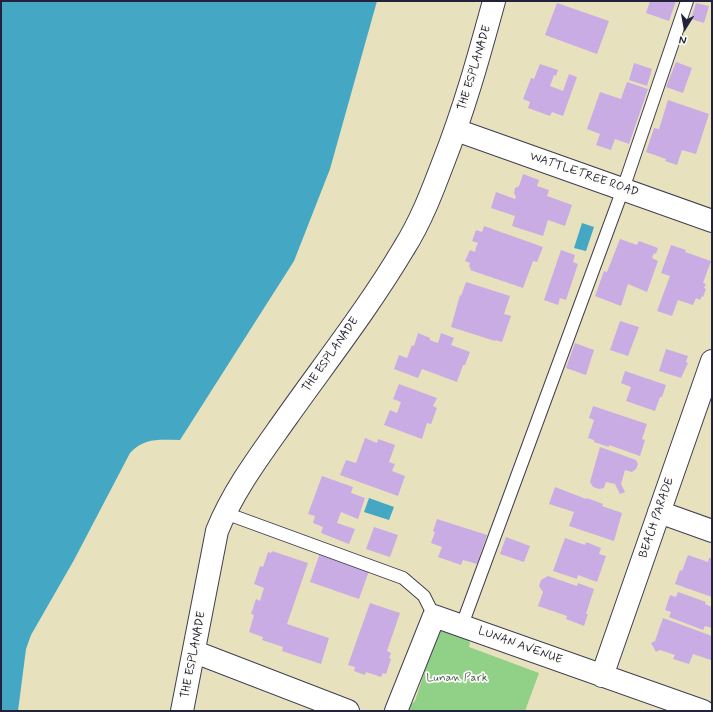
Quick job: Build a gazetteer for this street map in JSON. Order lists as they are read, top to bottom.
{
  "streets": {
    "street": [
      "THE ESPLANADE",
      "WATTLETREE ROAD",
      "BEACH PARADE",
      "LUNAN AVENUE"
    ]
  },
  "crossings": [
    ["THE ESPLANADE", "WATTLETREE ROAD"],
    ["BEACH PARADE", "LUNAN AVENUE"]
  ],
  "parks": ["Lunan Park"],
  "north": "bottom"
}
